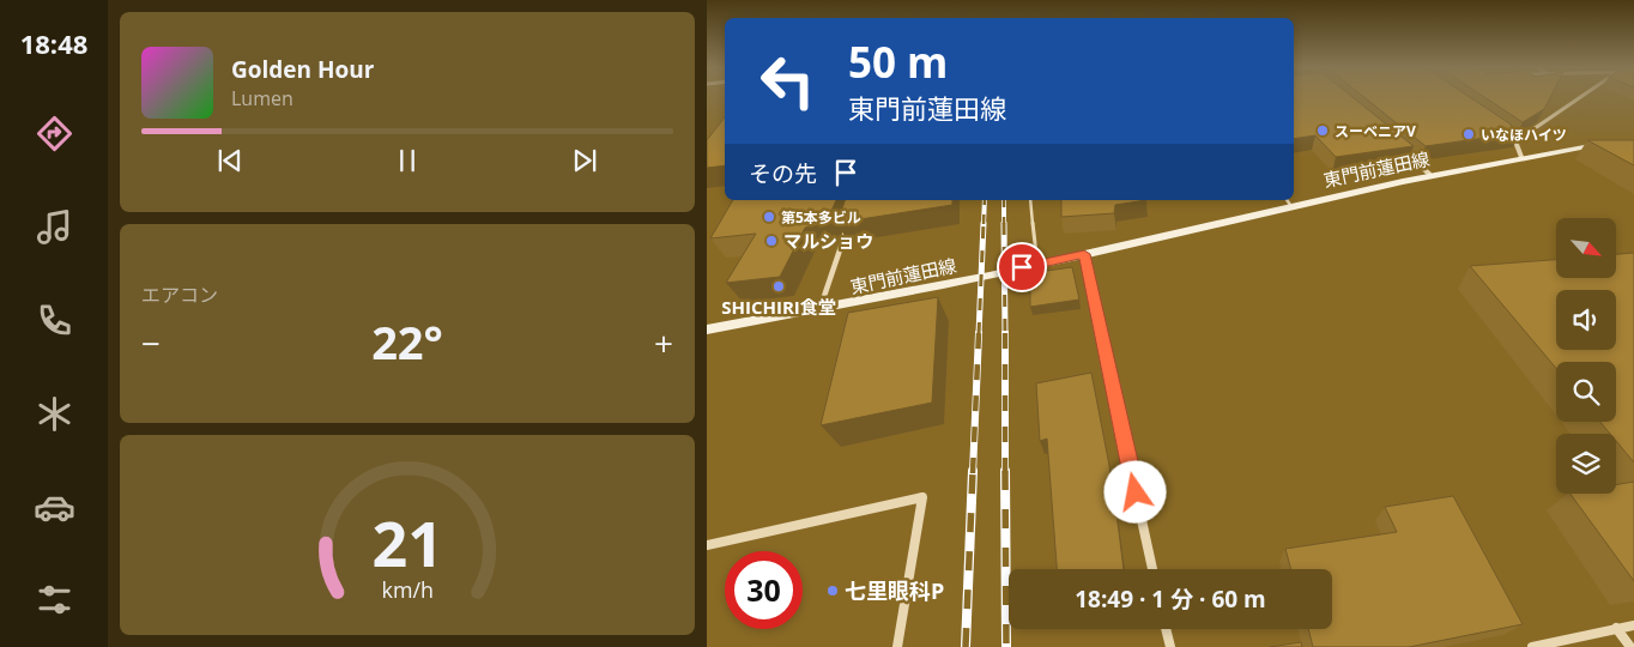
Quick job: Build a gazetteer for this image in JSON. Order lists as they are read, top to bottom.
{
  "streets": {
    "main road": ["東門前蓮田線"]
  },
  "places": [
    "スーベニアV",
    "いなほハイツ",
    "第5本多ビル",
    "マルショウ",
    "SHICHIRI食堂",
    "七里眼科P"
  ],
  "north": "bottom right",
  "page": {
    "tabs": "18:48",
    "turn": ["50 m", "東門前蓮田線"],
    "song": ["Golden Hour", "Lumen"],
    "then": "その先",
    "tile": "エアコン",
    "heat": ["−", "22°", "+"],
    "limit": "30",
    "trip": "18:49 · 1 分 · 60 m",
    "gauge": ["21", "km/h"]
  }
}
